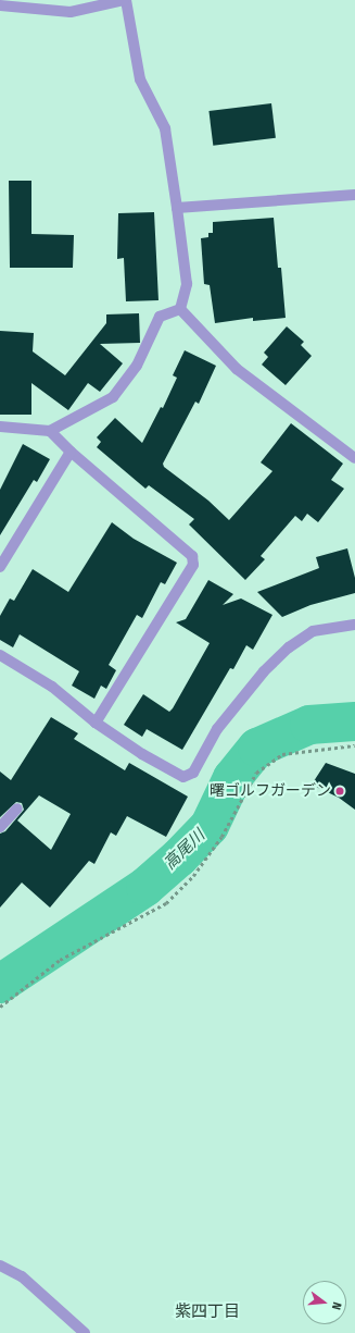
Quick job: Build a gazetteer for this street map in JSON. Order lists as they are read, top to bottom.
{
  "districts": ["紫四丁目"],
  "water": ["高尾川"],
  "places": ["曙ゴルフガーデン"],
  "north": "right"
}
